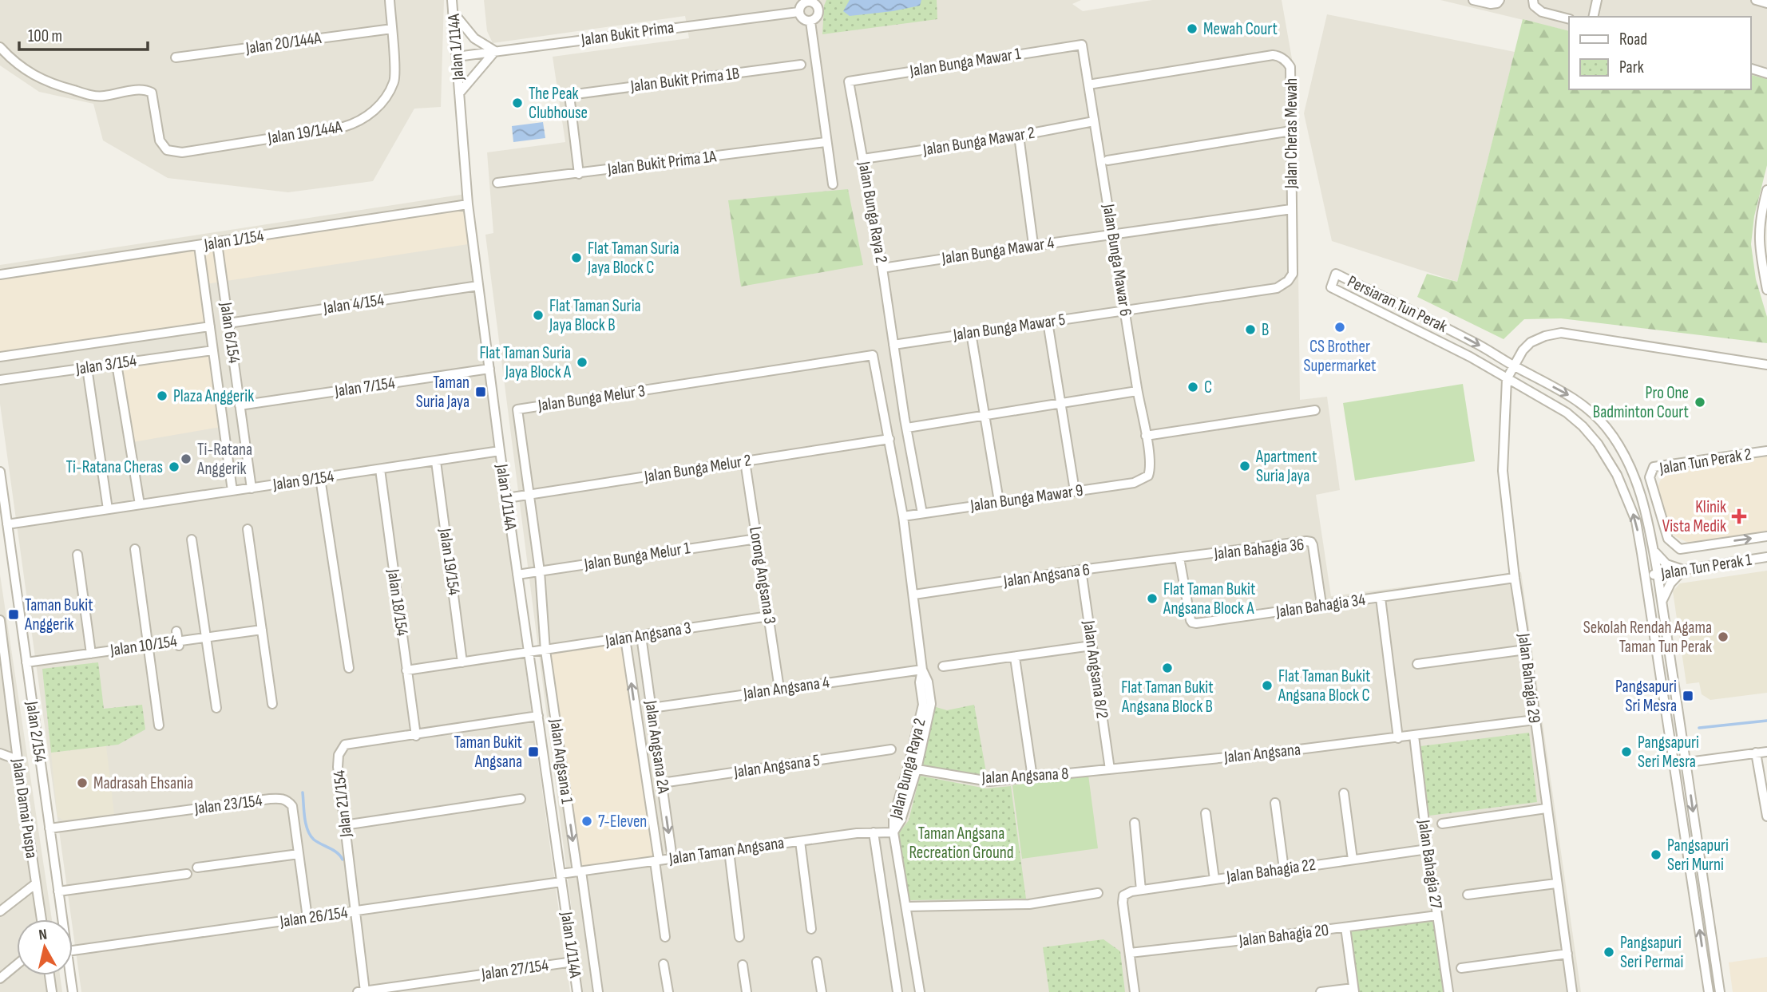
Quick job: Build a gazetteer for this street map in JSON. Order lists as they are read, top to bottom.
{
  "streets": {
    "street": [
      "Jalan Bukit Prima",
      "Jalan 20/144A",
      "Jalan 1/114A",
      "Jalan Bunga Mawar 1",
      "Jalan Bukit Prima 1B",
      "Jalan 19/144A",
      "Jalan Cheras Mewah",
      "Jalan Bunga Mawar 2",
      "Jalan Bukit Prima 1A",
      "Jalan Bunga Raya 2",
      "Jalan 1/154",
      "Jalan Bunga Mawar 4",
      "Jalan Bunga Mawar 6",
      "Jalan 4/154",
      "Persiaran Tun Perak",
      "Jalan Bunga Mawar 5",
      "Jalan 6/154",
      "Jalan 3/154",
      "Jalan 7/154",
      "Jalan Bunga Melur 3",
      "Jalan Tun Perak 2",
      "Jalan Bunga Melur 2",
      "Jalan 9/154",
      "Jalan Bunga Mawar 9",
      "Jalan Bahagia 36",
      "Jalan Bunga Melur 1",
      "Jalan 19/154",
      "Jalan Tun Perak 1",
      "Lorong Angsana 3",
      "Jalan Angsana 6",
      "Jalan 18/154",
      "Jalan Bahagia 34",
      "Jalan Angsana 3",
      "Jalan 10/154",
      "Jalan Angsana 8/2",
      "Jalan Bahagia 29",
      "Jalan Angsana 4",
      "Jalan 2/154",
      "Jalan Angsana 2A",
      "Jalan Angsana",
      "Jalan Angsana 1",
      "Jalan Angsana 5",
      "Jalan Angsana 8",
      "Jalan 21/154",
      "Jalan 23/154",
      "Jalan Damai Puspa",
      "Jalan Taman Angsana",
      "Jalan Bahagia 27",
      "Jalan Bahagia 22",
      "Jalan 26/154",
      "Jalan Bahagia 20",
      "Jalan 27/154"
    ]
  },
  "crossings": [
    ["Jalan Bukit Prima", "Jalan 1/114A"],
    ["Jalan 20/144A", "Jalan 19/144A"],
    ["Jalan 1/114A", "Jalan 1/154"],
    ["Jalan 1/114A", "Jalan 4/154"],
    ["Jalan 1/114A", "Jalan 7/154"],
    ["Jalan 1/114A", "Jalan Bunga Melur 2"],
    ["Jalan 1/114A", "Jalan 9/154"],
    ["Jalan 1/114A", "Jalan Bunga Melur 1"],
    ["Jalan 1/114A", "Jalan Angsana 3"],
    ["Jalan 1/114A", "Jalan 21/154"],
    ["Jalan 1/114A", "Jalan Taman Angsana"],
    ["Jalan 1/114A", "Jalan 26/154"],
    ["Jalan 1/114A", "Jalan 27/154"],
    ["Jalan Bunga Mawar 1", "Jalan Bunga Raya 2"],
    ["Jalan Bunga Mawar 1", "Jalan Bunga Mawar 6"],
    ["Jalan Bukit Prima 1B", "Jalan Bukit Prima 1A"],
    ["Jalan Cheras Mewah", "Jalan Bunga Mawar 4"],
    ["Jalan Cheras Mewah", "Jalan Bunga Mawar 6"],
    ["Jalan Cheras Mewah", "Jalan Bunga Mawar 5"],
    ["Jalan Bunga Mawar 2", "Jalan Bunga Raya 2"],
    ["Jalan Bunga Mawar 2", "Jalan Bunga Mawar 6"],
    ["Jalan Bunga Raya 2", "Jalan Bunga Mawar 4"],
    ["Jalan Bunga Raya 2", "Jalan Bunga Mawar 5"],
    ["Jalan Bunga Raya 2", "Jalan Bunga Melur 3"],
    ["Jalan Bunga Raya 2", "Jalan Bunga Melur 2"],
    ["Jalan Bunga Raya 2", "Jalan Bunga Mawar 9"],
    ["Jalan Bunga Raya 2", "Jalan Angsana 6"],
    ["Jalan Bunga Raya 2", "Jalan Angsana 4"],
    ["Jalan Bunga Raya 2", "Jalan Angsana 8"],
    ["Jalan Bunga Raya 2", "Jalan Taman Angsana"],
    ["Jalan 1/154", "Jalan 6/154"],
    ["Jalan Bunga Mawar 4", "Jalan Bunga Mawar 6"],
    ["Jalan Bunga Mawar 6", "Jalan Bunga Mawar 5"],
    ["Jalan Bunga Mawar 6", "Jalan Bunga Mawar 9"],
    ["Jalan 4/154", "Jalan 6/154"],
    ["Persiaran Tun Perak", "Jalan Tun Perak 1"],
    ["Persiaran Tun Perak", "Jalan Bahagia 29"],
    ["Jalan 6/154", "Jalan 7/154"],
    ["Jalan 6/154", "Jalan 9/154"],
    ["Jalan Bunga Melur 3", "Jalan Bunga Melur 2"],
    ["Jalan Bunga Melur 3", "Jalan Bunga Melur 1"],
    ["Jalan Bunga Melur 3", "Jalan Angsana 3"],
    ["Jalan Bunga Melur 3", "Jalan Angsana 1"],
    ["Jalan Bunga Melur 2", "Lorong Angsana 3"],
    ["Jalan 9/154", "Jalan 19/154"],
    ["Jalan 9/154", "Jalan 18/154"],
    ["Jalan 9/154", "Jalan 2/154"],
    ["Jalan Bahagia 36", "Jalan Angsana 6"],
    ["Jalan Bahagia 36", "Jalan Bahagia 34"],
    ["Jalan Bunga Melur 1", "Lorong Angsana 3"],
    ["Jalan 19/154", "Jalan Angsana 3"],
    ["Lorong Angsana 3", "Jalan Angsana 3"],
    ["Lorong Angsana 3", "Jalan Angsana 4"],
    ["Jalan Angsana 6", "Jalan Bahagia 34"],
    ["Jalan Angsana 6", "Jalan Angsana 8/2"],
    ["Jalan 18/154", "Jalan Angsana 3"],
    ["Jalan 18/154", "Jalan 21/154"],
    ["Jalan Bahagia 34", "Jalan Bahagia 29"],
    ["Jalan Angsana 3", "Jalan Angsana 2A"],
    ["Jalan Angsana 3", "Jalan Angsana 1"],
    ["Jalan 10/154", "Jalan 2/154"],
    ["Jalan Angsana 8/2", "Jalan Angsana"],
    ["Jalan Angsana 8/2", "Jalan Angsana 8"],
    ["Jalan Bahagia 29", "Jalan Angsana"],
    ["Jalan Angsana 4", "Jalan Angsana 2A"],
    ["Jalan 2/154", "Jalan 23/154"],
    ["Jalan Angsana 2A", "Jalan Angsana 5"],
    ["Jalan Angsana 2A", "Jalan Taman Angsana"],
    ["Jalan Angsana", "Jalan Angsana 8"],
    ["Jalan Angsana", "Jalan Bahagia 27"],
    ["Jalan Angsana 1", "Jalan Taman Angsana"],
    ["Jalan 21/154", "Jalan 26/154"],
    ["Jalan 21/154", "Jalan 27/154"],
    ["Jalan 23/154", "Jalan 26/154"],
    ["Jalan Taman Angsana", "Jalan 26/154"],
    ["Jalan Bahagia 27", "Jalan Bahagia 22"],
    ["Jalan Bahagia 27", "Jalan Bahagia 20"],
    ["Jalan Bahagia 22", "Jalan Bahagia 20"]
  ],
  "one_way": ["Jalan Angsana 1"],
  "parks": ["Taman Angsana Recreation Ground"],
  "places": {
    "other": [
      "Mewah Court",
      "The Peak Clubhouse",
      "Flat Taman Suria Jaya Block C",
      "Flat Taman Suria Jaya Block B",
      "CS Brother Supermarket",
      "B",
      "Flat Taman Suria Jaya Block A",
      "C",
      "Plaza Anggerik",
      "Pro One Badminton Court",
      "Ti-Ratana Anggerik",
      "Apartment Suria Jaya",
      "Ti-Ratana Cheras",
      "Flat Taman Bukit Angsana Block A",
      "Sekolah Rendah Agama Taman Tun Perak",
      "Flat Taman Bukit Angsana Block B",
      "Flat Taman Bukit Angsana Block C",
      "Pangsapuri Seri Mesra",
      "Madrasah Ehsania",
      "7-Eleven",
      "Pangsapuri Seri Murni",
      "Pangsapuri Seri Permai"
    ],
    "transit": [
      "Taman Suria Jaya",
      "Taman Bukit Anggerik",
      "Pangsapuri Sri Mesra",
      "Taman Bukit Angsana"
    ],
    "health": ["Klinik Vista Medik"]
  },
  "legend": ["Road", "Park"],
  "scale_bar": "100 m",
  "north": "top"
}
